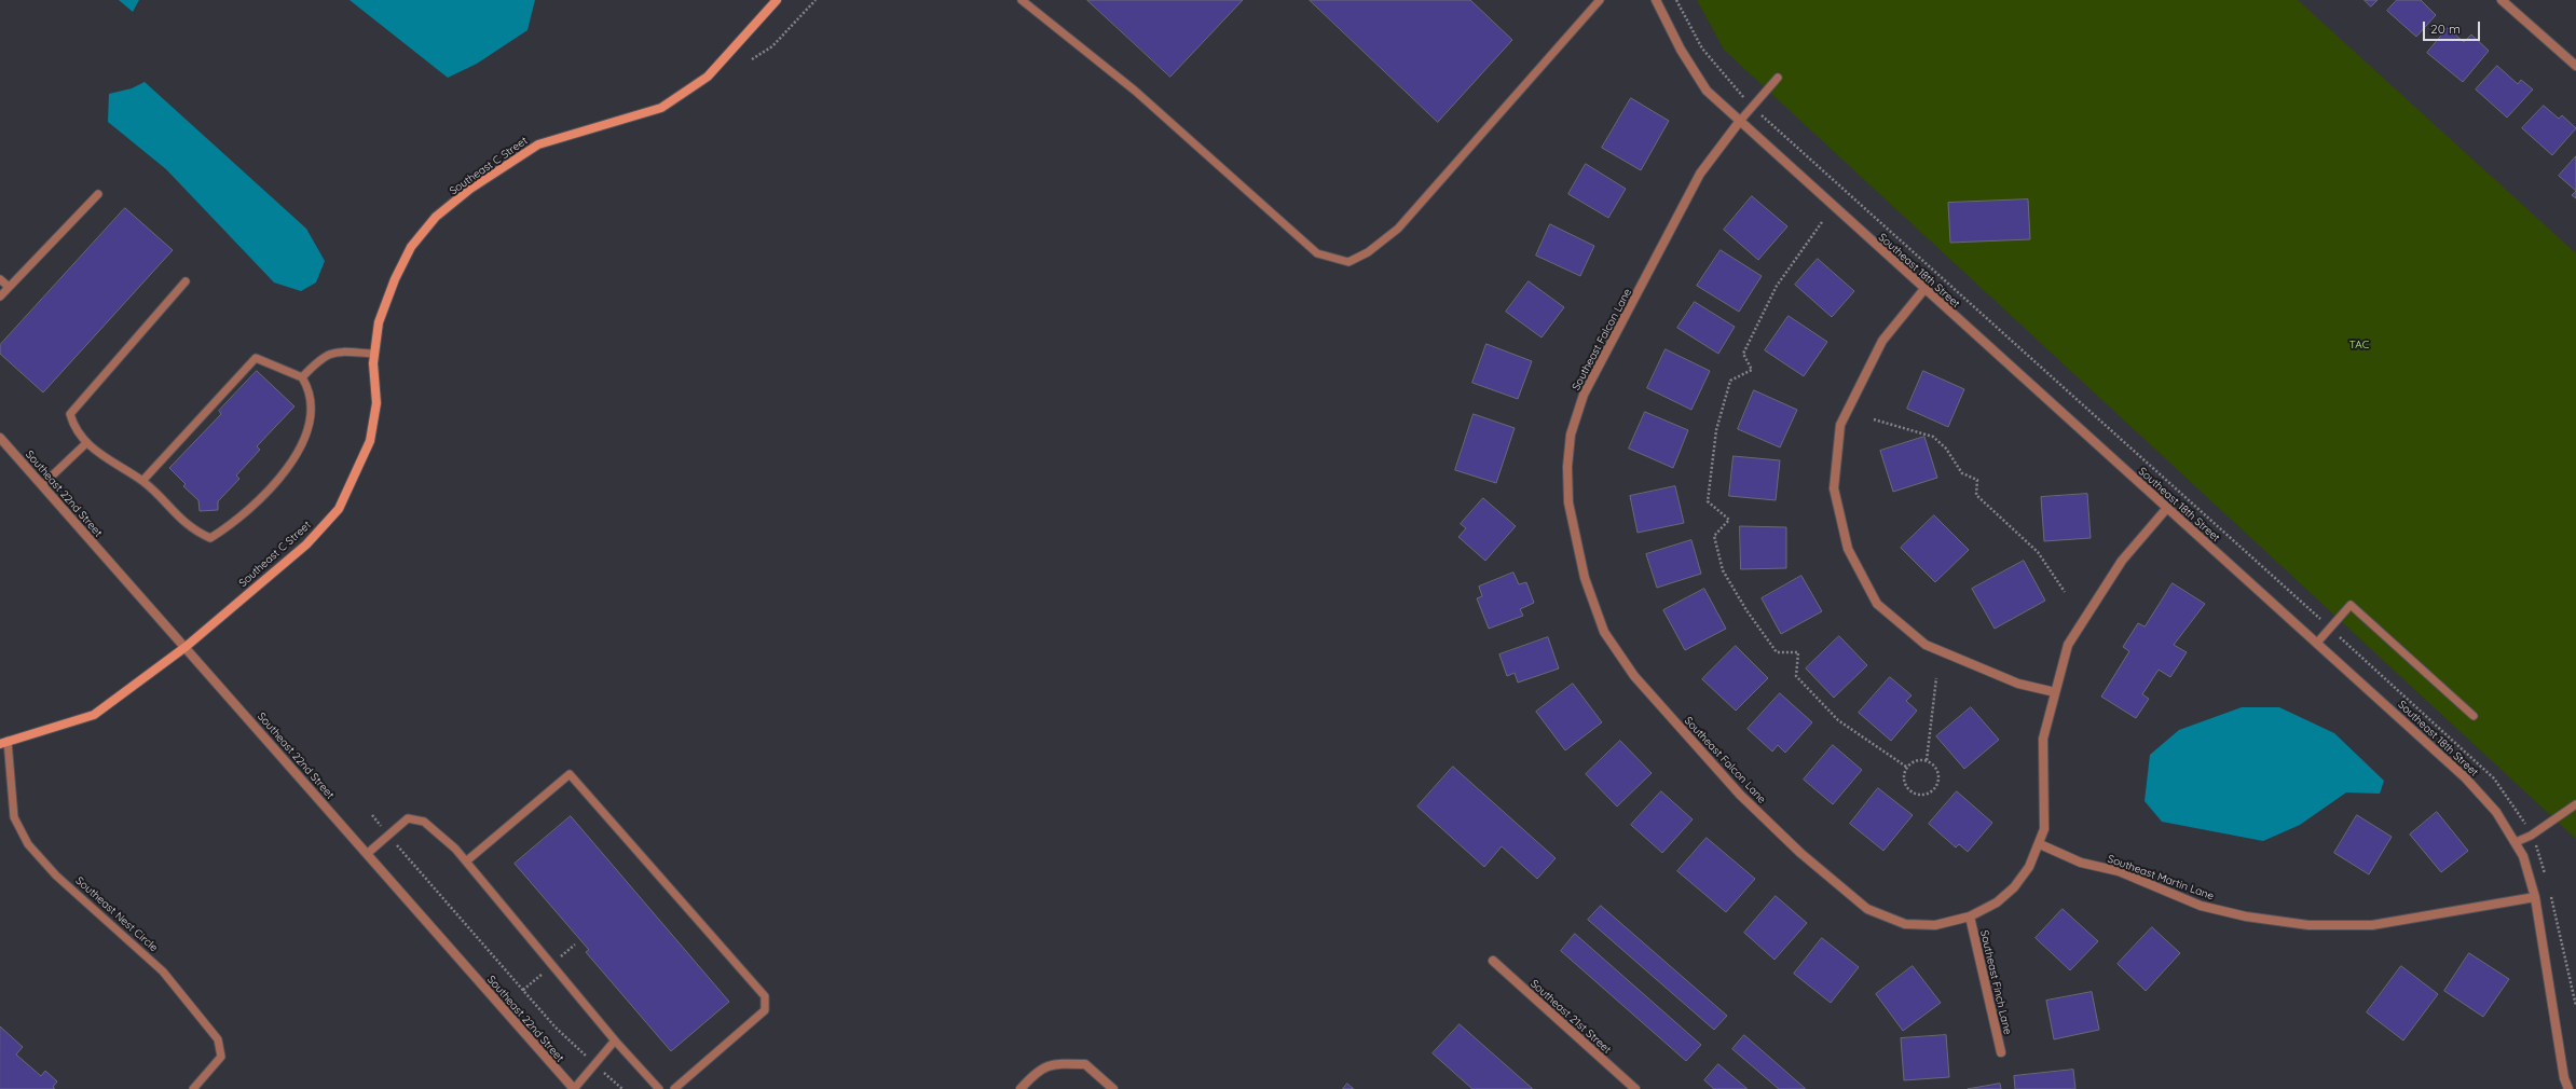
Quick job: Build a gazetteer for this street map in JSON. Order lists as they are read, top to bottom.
{
  "streets": {
    "street": [
      "Southeast C Street",
      "Southeast 18th Street",
      "Southeast Falcon Lane",
      "Southeast 22nd Street",
      "Southeast Martin Lane",
      "Southeast Finch Lane",
      "Southeast 21st Street"
    ],
    "lane": ["Southeast Nest Circle"]
  },
  "crossings": [
    ["Southeast C Street", "Southeast 22nd Street"],
    ["Southeast C Street", "Southeast Nest Circle"],
    ["Southeast 18th Street", "Southeast Falcon Lane"],
    ["Southeast 18th Street", "Southeast Martin Lane"],
    ["Southeast Falcon Lane", "Southeast Martin Lane"],
    ["Southeast Falcon Lane", "Southeast Finch Lane"]
  ],
  "parks": ["TAC"],
  "scale_bar": "20 m"
}
